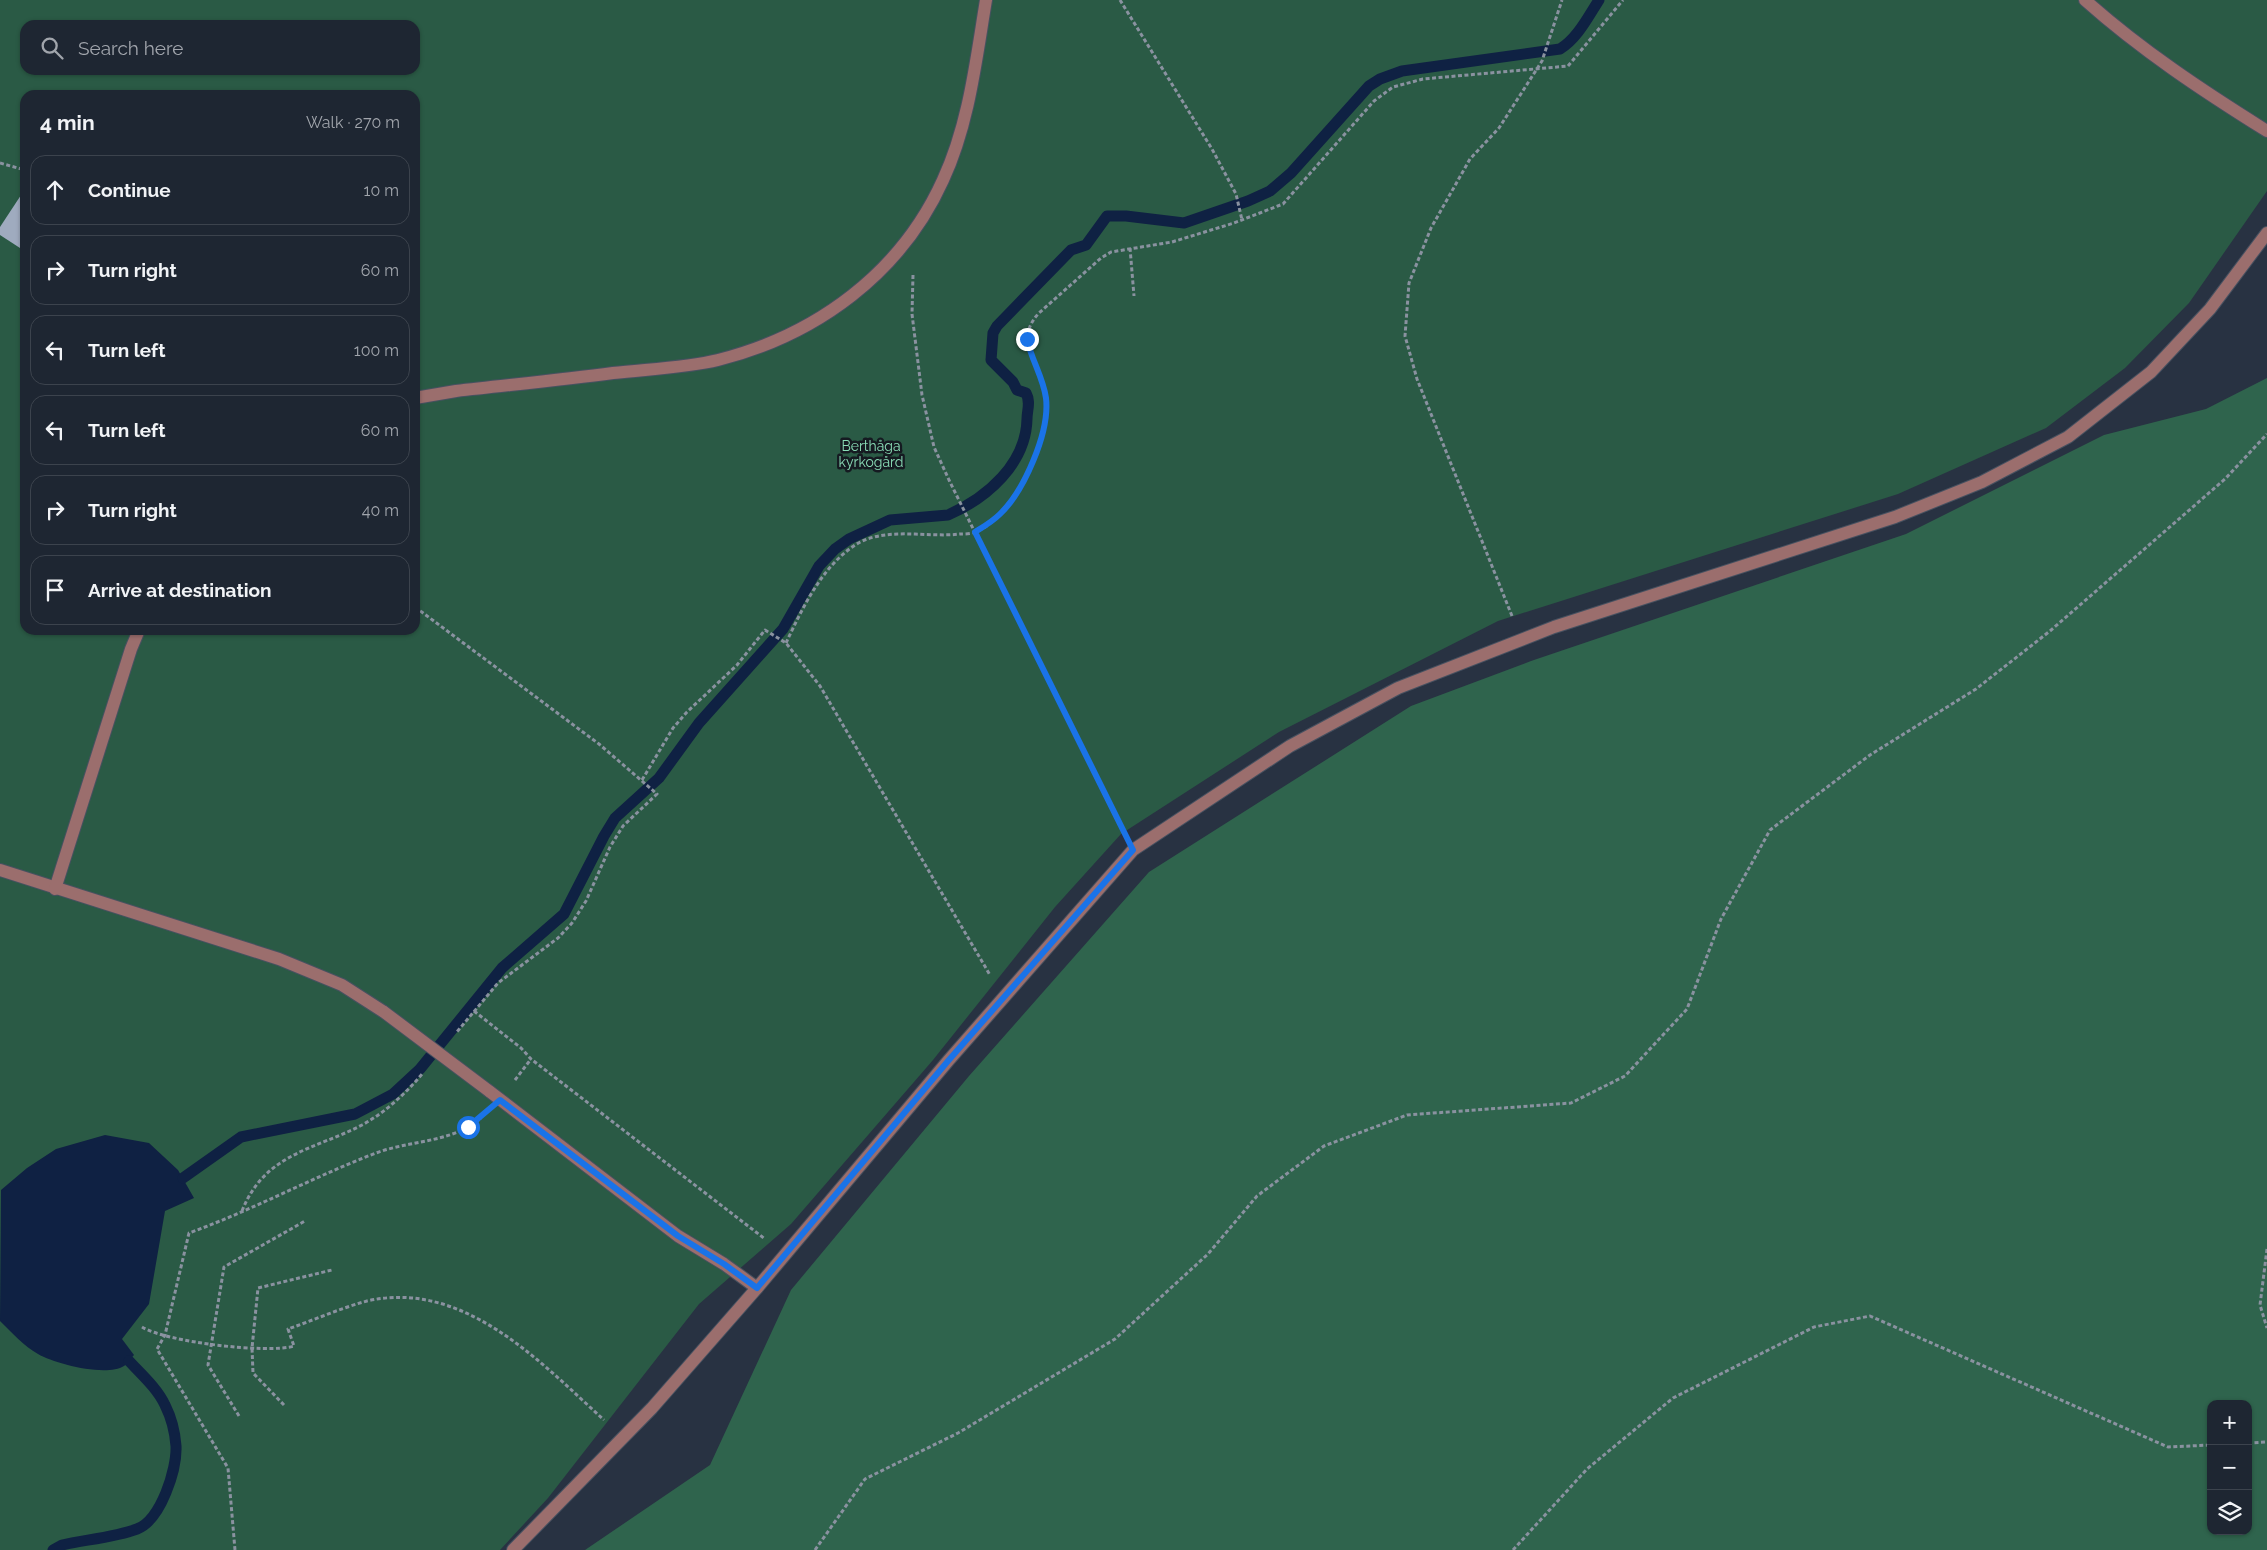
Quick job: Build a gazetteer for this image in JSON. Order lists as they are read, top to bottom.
{
  "parks": ["Berthåga kyrkogård"],
  "page": {
    "search": "Search here",
    "heading": ["4 min", "Walk · 270 m"],
    "list": [
      ["Continue", "10 m"],
      ["Turn right", "60 m"],
      ["Turn left", "100 m"],
      ["Turn left", "60 m"],
      ["Turn right", "40 m"],
      "Arrive at destination"
    ],
    "map_buttons": ["+", "−"]
  }
}
